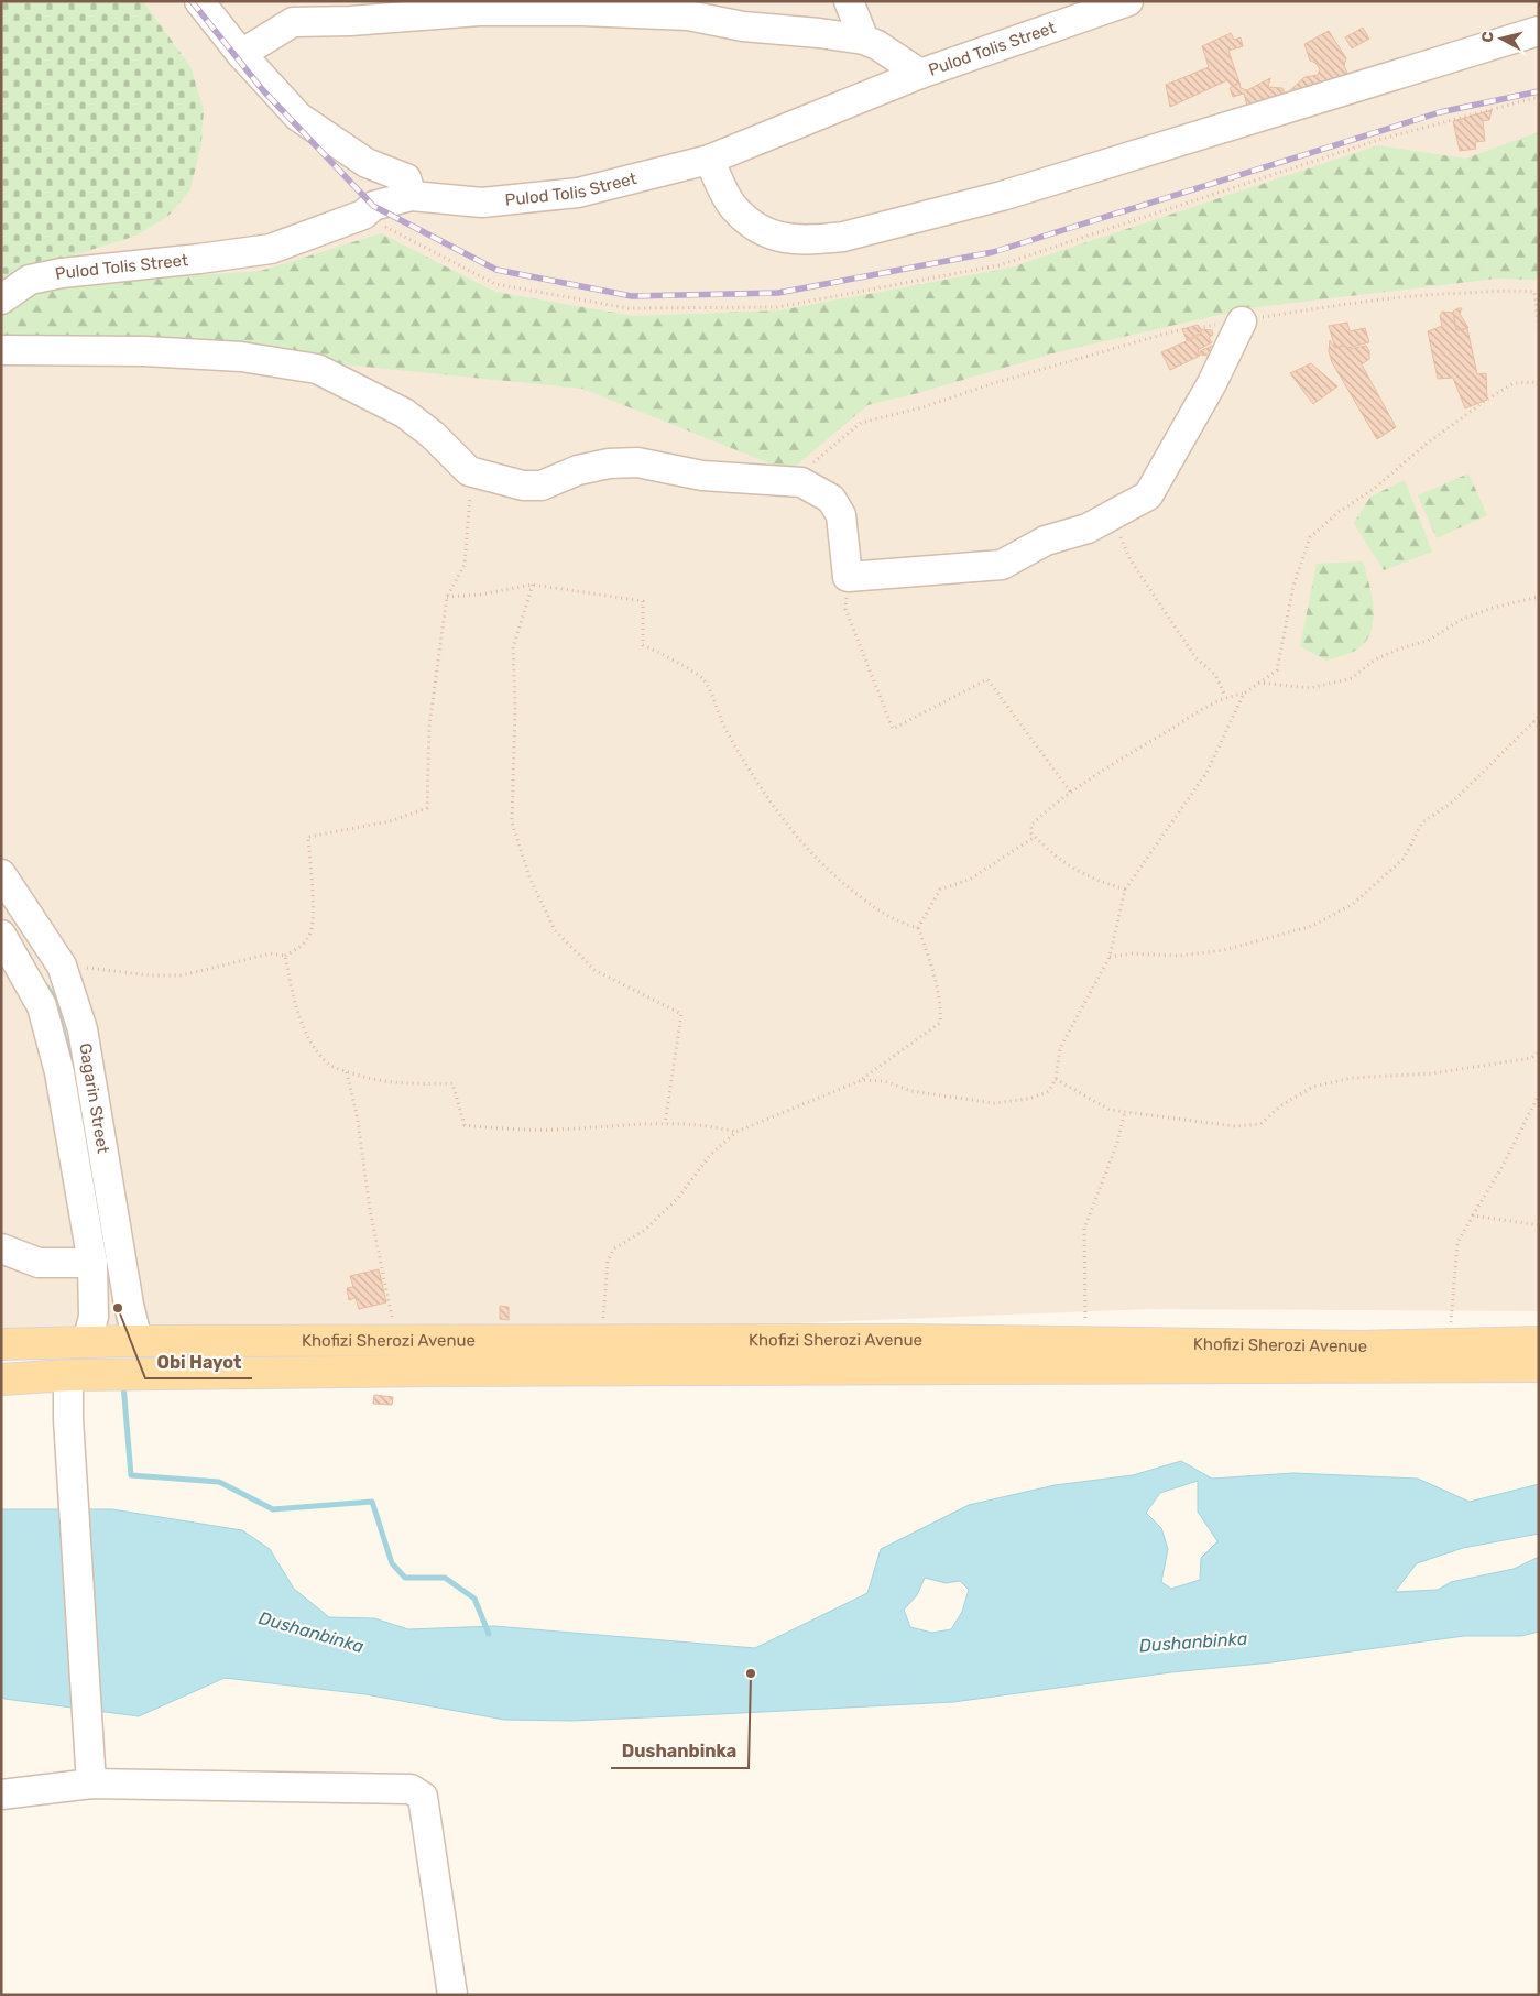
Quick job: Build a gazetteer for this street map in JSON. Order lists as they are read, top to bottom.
{
  "streets": {
    "main road": ["Khofizi Sherozi Avenue"],
    "street": ["Pulod Tolis Street", "Gagarin Street"]
  },
  "crossings": [
    ["Gagarin Street", "Khofizi Sherozi Avenue"]
  ],
  "water": ["Dushanbinka"],
  "places": ["Obi Hayot", "Dushanbinka"],
  "north": "left"
}
